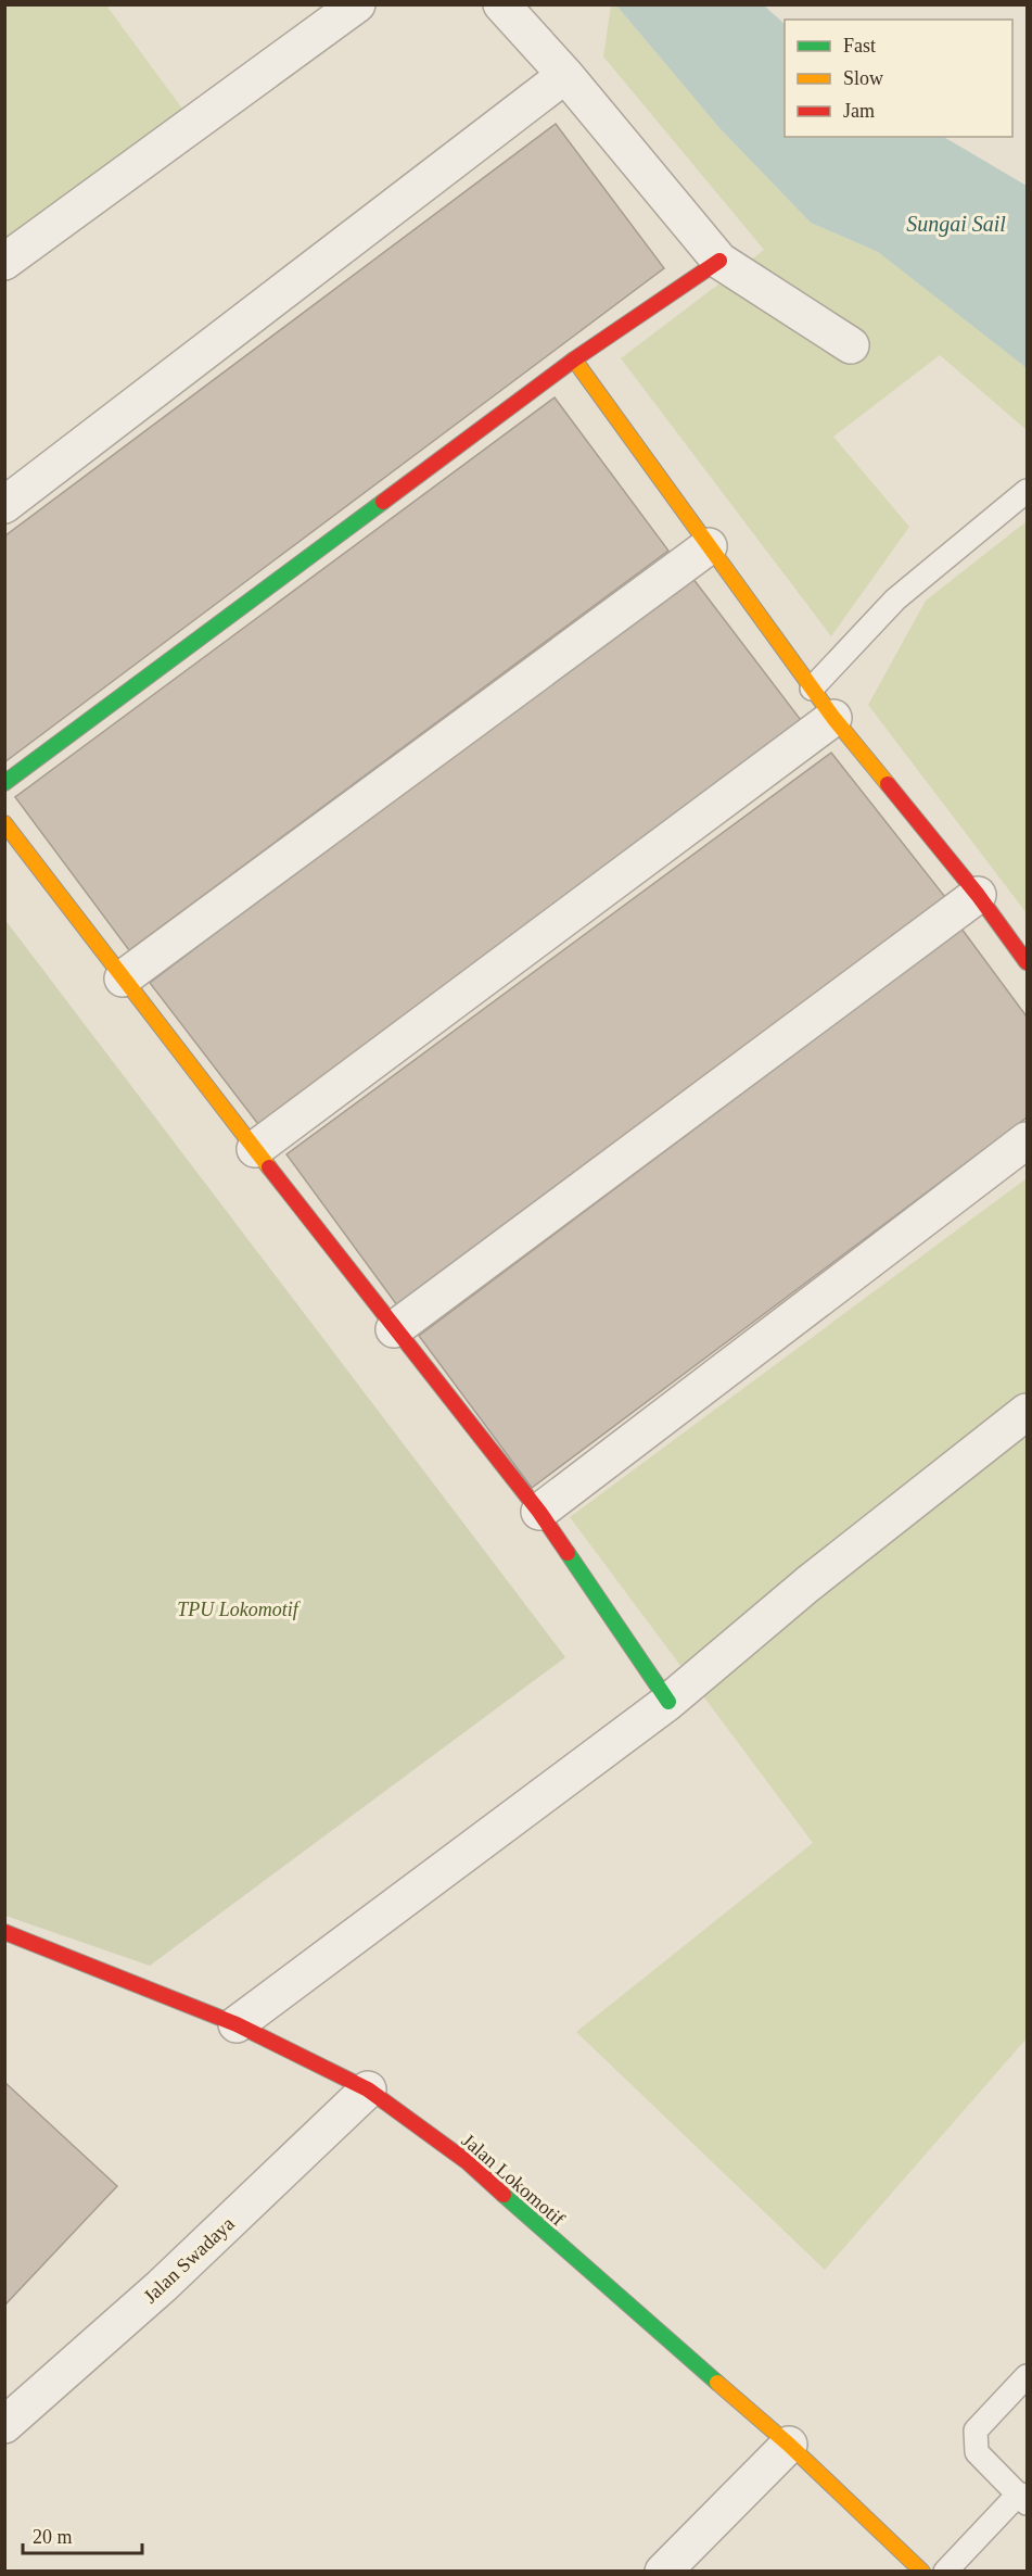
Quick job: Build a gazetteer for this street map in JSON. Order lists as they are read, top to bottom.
{
  "streets": {
    "street": ["Jalan Lokomotif", "Jalan Swadaya"]
  },
  "crossings": [
    ["Jalan Lokomotif", "Jalan Swadaya"]
  ],
  "water": ["Sungai Sail"],
  "parks": ["TPU Lokomotif"],
  "legend": ["Fast", "Slow", "Jam"],
  "scale_bar": "20 m"
}
